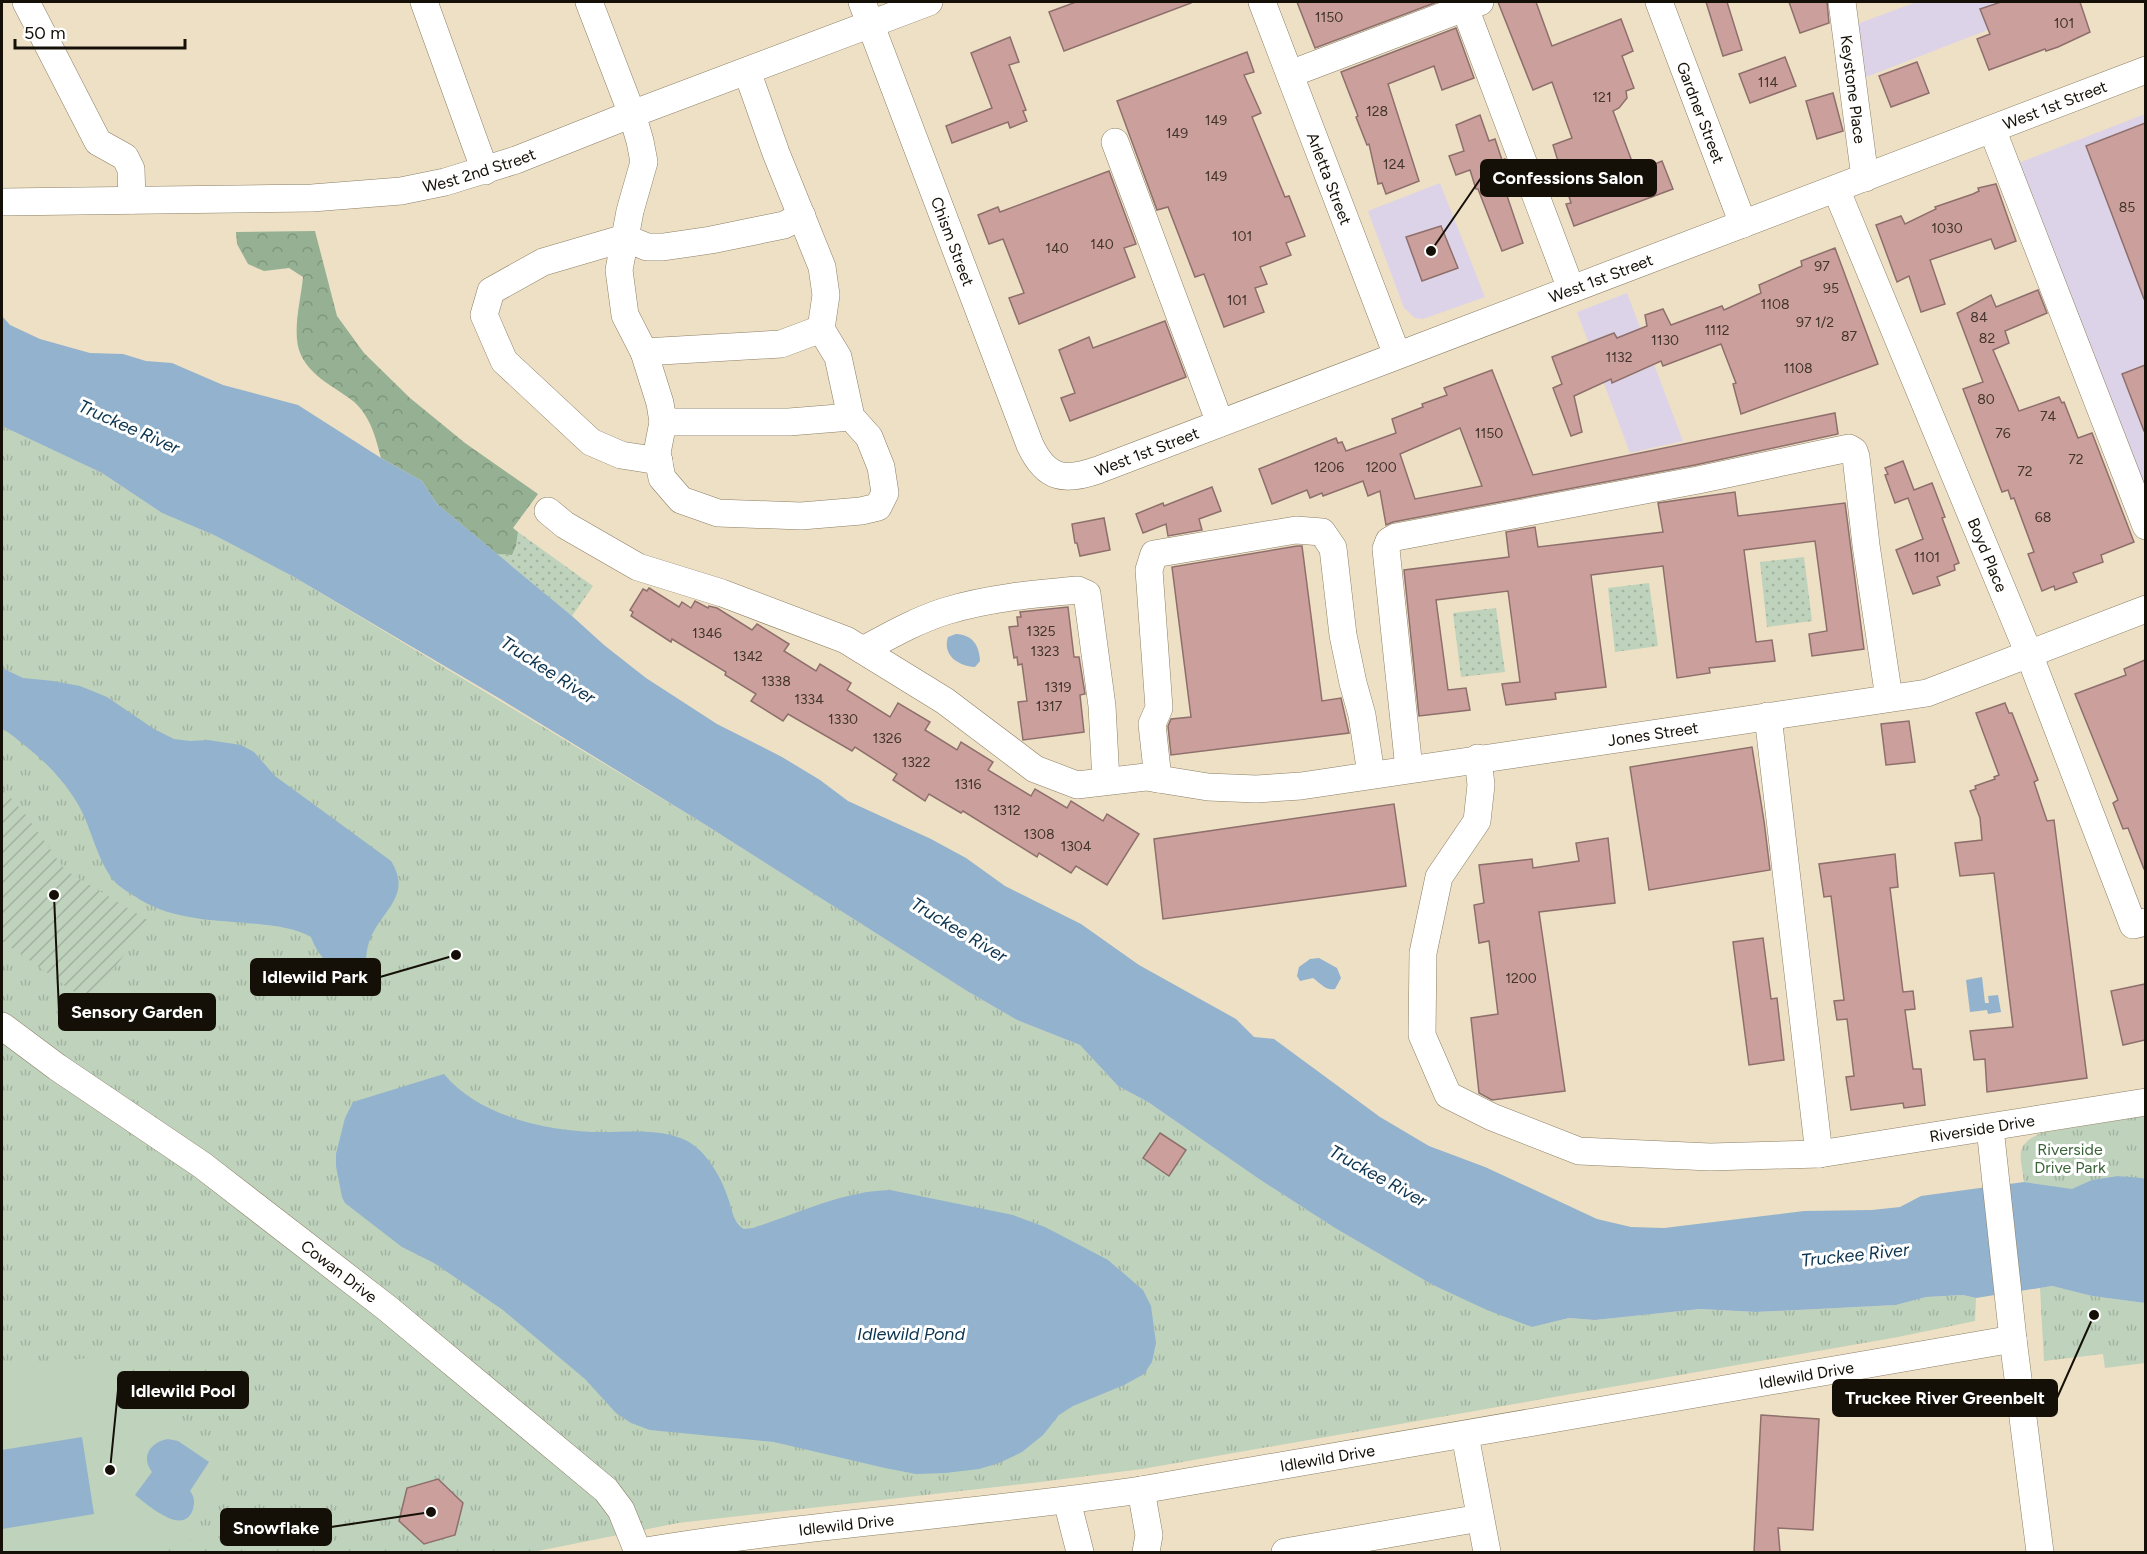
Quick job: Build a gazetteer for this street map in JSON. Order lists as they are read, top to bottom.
{
  "streets": {
    "street": [
      "Keystone Place",
      "West 1st Street",
      "Gardner Street",
      "West 2nd Street",
      "Arletta Street",
      "Chism Street",
      "Boyd Place",
      "Jones Street",
      "Riverside Drive",
      "Cowan Drive",
      "Idlewild Drive"
    ]
  },
  "crossings": [
    ["Keystone Place", "West 1st Street"],
    ["West 1st Street", "Gardner Street"],
    ["West 1st Street", "Arletta Street"],
    ["West 1st Street", "Chism Street"],
    ["West 1st Street", "Boyd Place"],
    ["West 2nd Street", "Chism Street"],
    ["Boyd Place", "Jones Street"],
    ["Jones Street", "Riverside Drive"],
    ["Cowan Drive", "Idlewild Drive"]
  ],
  "water": ["Truckee River", "Idlewild Pond"],
  "parks": ["Riverside Drive Park"],
  "places": [
    "Confessions Salon",
    "Sensory Garden",
    "Idlewild Park",
    "Truckee River Greenbelt",
    "Idlewild Pool",
    "Snowflake"
  ],
  "house_numbers": [
    "1150",
    "101",
    "114",
    "121",
    "128",
    "149",
    "149",
    "124",
    "149",
    "85",
    "1030",
    "101",
    "140",
    "140",
    "97",
    "95",
    "101",
    "1108",
    "84",
    "97 1/2",
    "1112",
    "87",
    "82",
    "1130",
    "1132",
    "1108",
    "80",
    "74",
    "1150",
    "76",
    "72",
    "1206",
    "1200",
    "72",
    "68",
    "1101",
    "1325",
    "1346",
    "1323",
    "1342",
    "1338",
    "1319",
    "1334",
    "1317",
    "1330",
    "1326",
    "1322",
    "1316",
    "1312",
    "1308",
    "1304",
    "1200"
  ],
  "scale_bar": "50 m"
}
